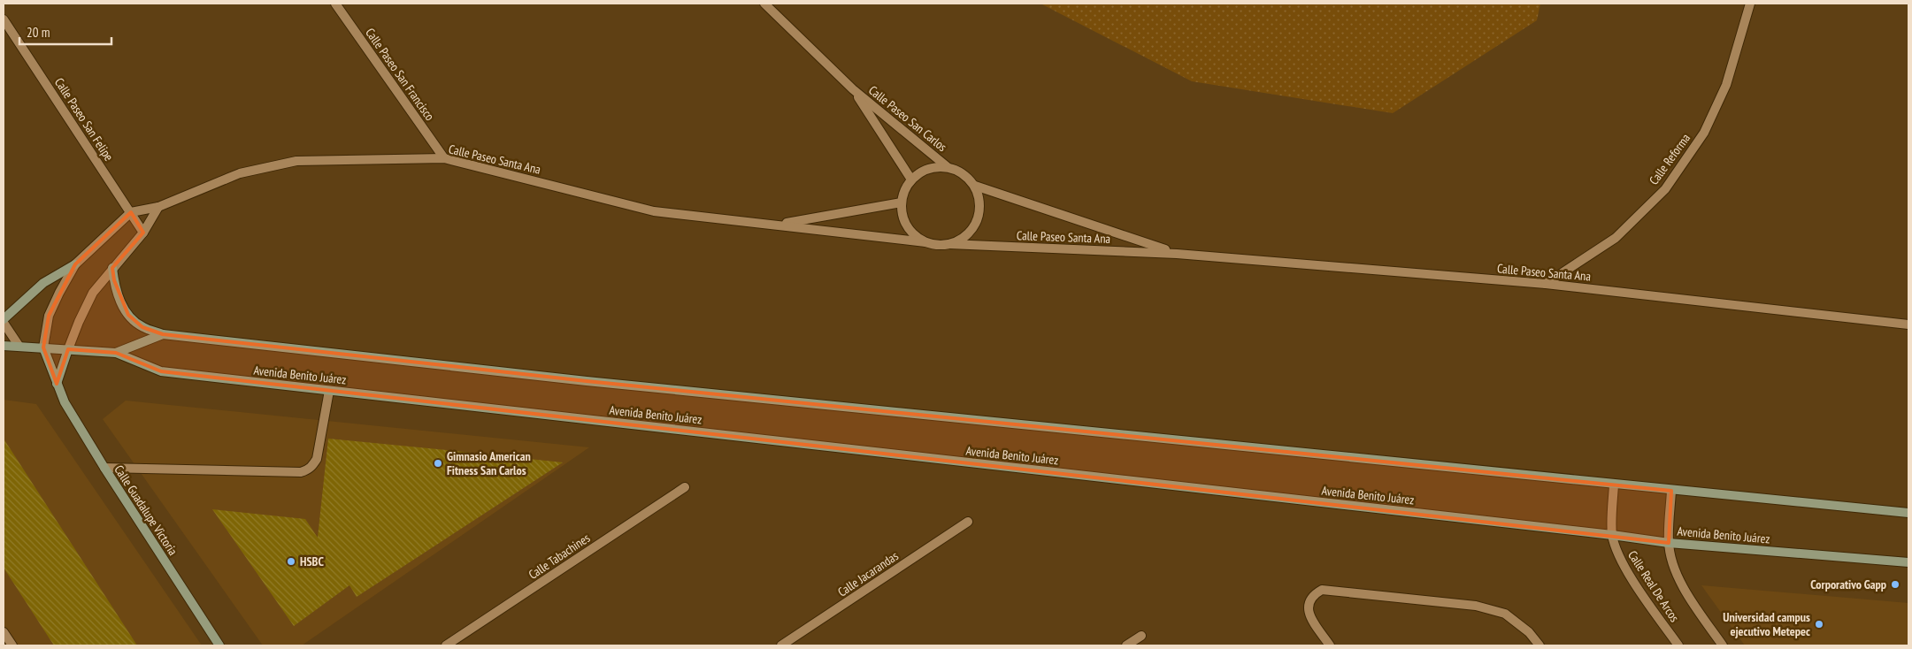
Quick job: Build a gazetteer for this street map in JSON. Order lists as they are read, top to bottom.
{
  "streets": {
    "main road": ["Avenida Benito Juárez", "Calle Guadalupe Victoria"],
    "street": [
      "Calle Paseo San Francisco",
      "Calle Paseo San Carlos",
      "Calle Paseo San Felipe",
      "Calle Paseo Santa Ana",
      "Calle Reforma",
      "Calle Tabachines",
      "Calle Jacarandas",
      "Calle Real De Arcos"
    ]
  },
  "crossings": [
    ["Calle Paseo San Francisco", "Calle Paseo Santa Ana"],
    ["Calle Paseo San Carlos", "Calle Paseo Santa Ana"],
    ["Calle Paseo San Felipe", "Calle Paseo Santa Ana"],
    ["Calle Paseo Santa Ana", "Calle Reforma"],
    ["Avenida Benito Juárez", "Calle Guadalupe Victoria"],
    ["Avenida Benito Juárez", "Calle Real De Arcos"]
  ],
  "places": [
    "Gimnasio American Fitness San Carlos",
    "HSBC",
    "Corporativo Gapp",
    "Universidad campus ejecutivo Metepec"
  ],
  "scale_bar": "20 m"
}
